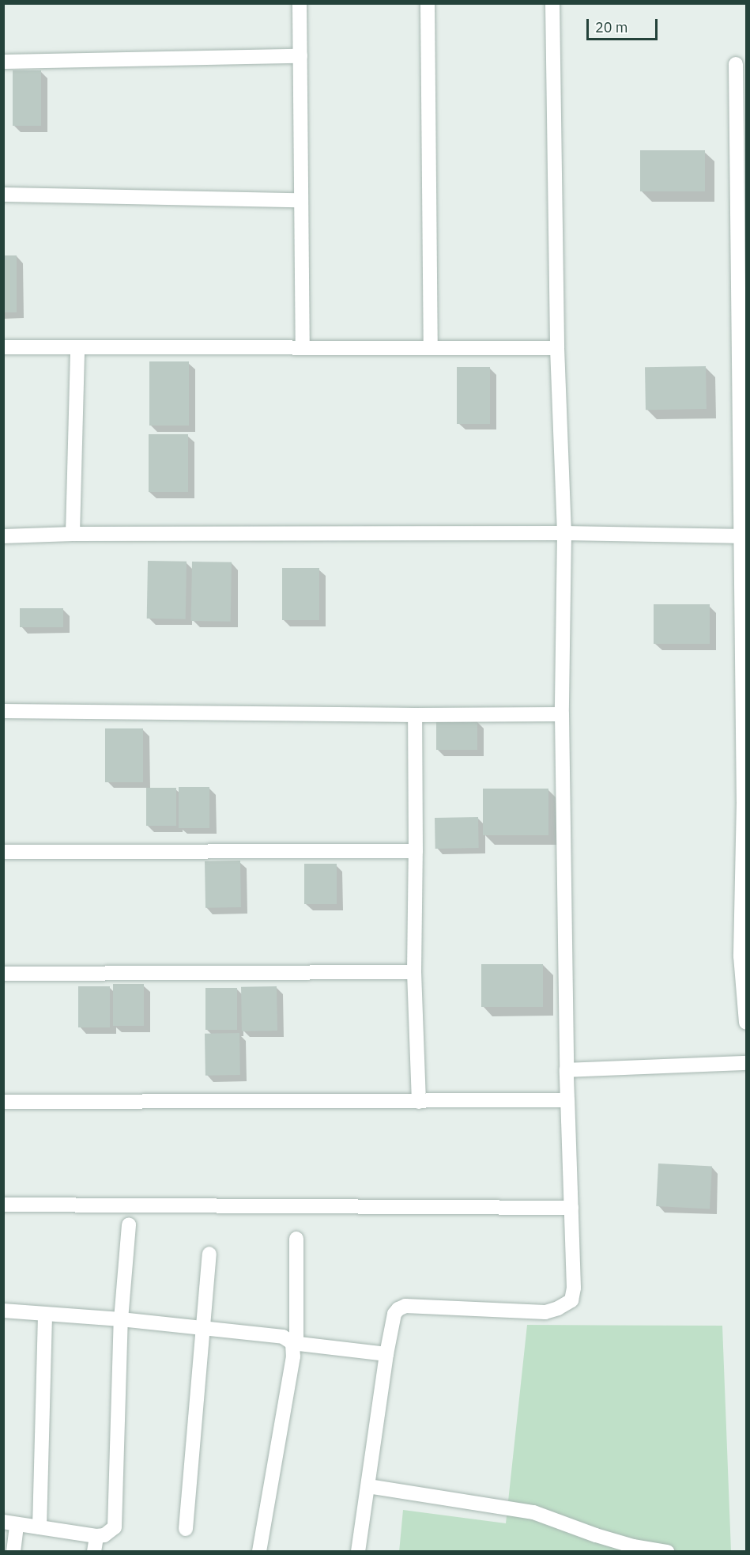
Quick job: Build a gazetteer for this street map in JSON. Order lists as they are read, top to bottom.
{
  "scale_bar": "20 m"
}
